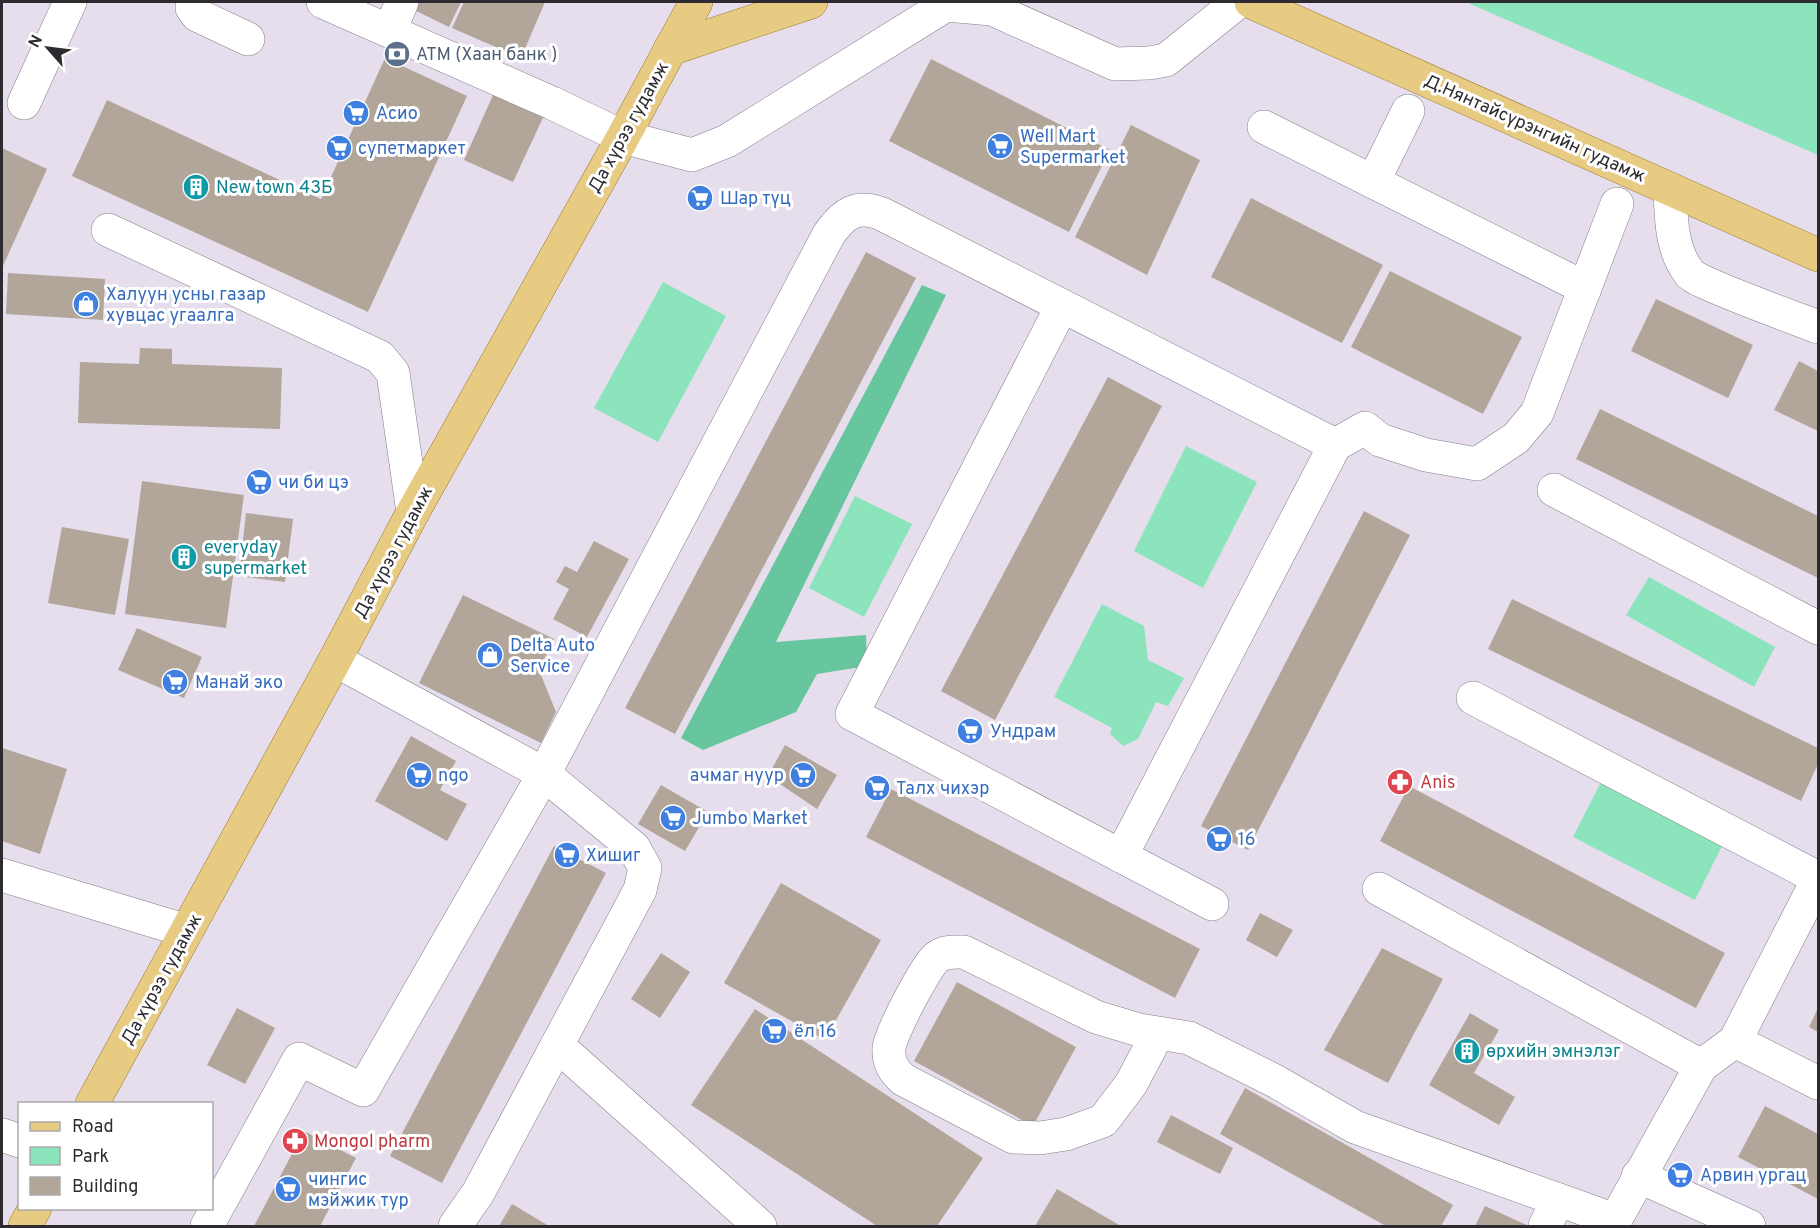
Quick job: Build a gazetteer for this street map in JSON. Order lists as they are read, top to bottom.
{
  "streets": {
    "main road": ["Да хүрээ гудамж", "Д.Нянтайсүрэнгийн гудамж"]
  },
  "places": {
    "bank": ["АТМ (Хаан банк )"],
    "supermarket": [
      "Асио",
      "Well Mart Supermarket",
      "супетмаркет",
      "Шар түц",
      "чи би цэ",
      "Манай эко",
      "Ундрам",
      "ngo",
      "ачмаг нуур",
      "Талх чихэр",
      "Jumbo Market",
      "16",
      "Хишиг",
      "ёл 16",
      "Арвин ургац",
      "чингис мэйжик тур"
    ],
    "building": ["New town 43Б", "everyday supermarket", "өрхийн эмнэлэг"],
    "shop": ["Халуун усны газар хувцас угаалга", "Delta Auto Service"],
    "pharmacy": ["Anis", "Mongol pharm"]
  },
  "legend": ["Road", "Park", "Building"],
  "north": "top left"
}
